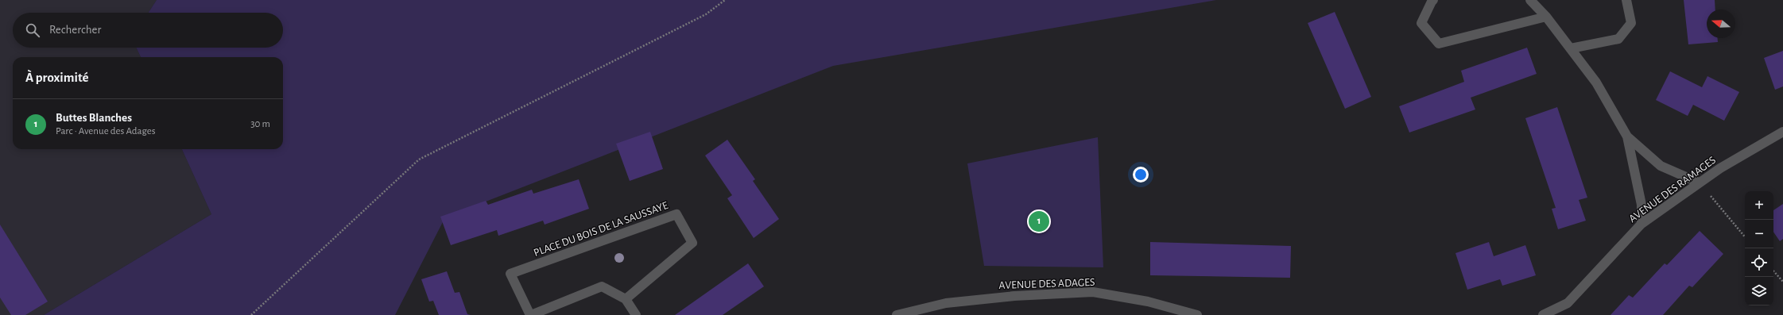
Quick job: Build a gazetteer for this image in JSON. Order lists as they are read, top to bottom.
{
  "streets": {
    "street": ["AVENUE DES RAMAGES", "PLACE DU BOIS DE LA SAUSSAYE", "AVENUE DES ADAGES"]
  },
  "north": "left",
  "page": {
    "search": "Rechercher",
    "heading": "À proximité",
    "list": [
      {
        "mark": "1",
        "name": "Buttes Blanches",
        "note": "Parc · Avenue des Adages",
        "value": "30 m"
      }
    ],
    "map_buttons": ["+", "−"],
    "pins": "1"
  }
}
